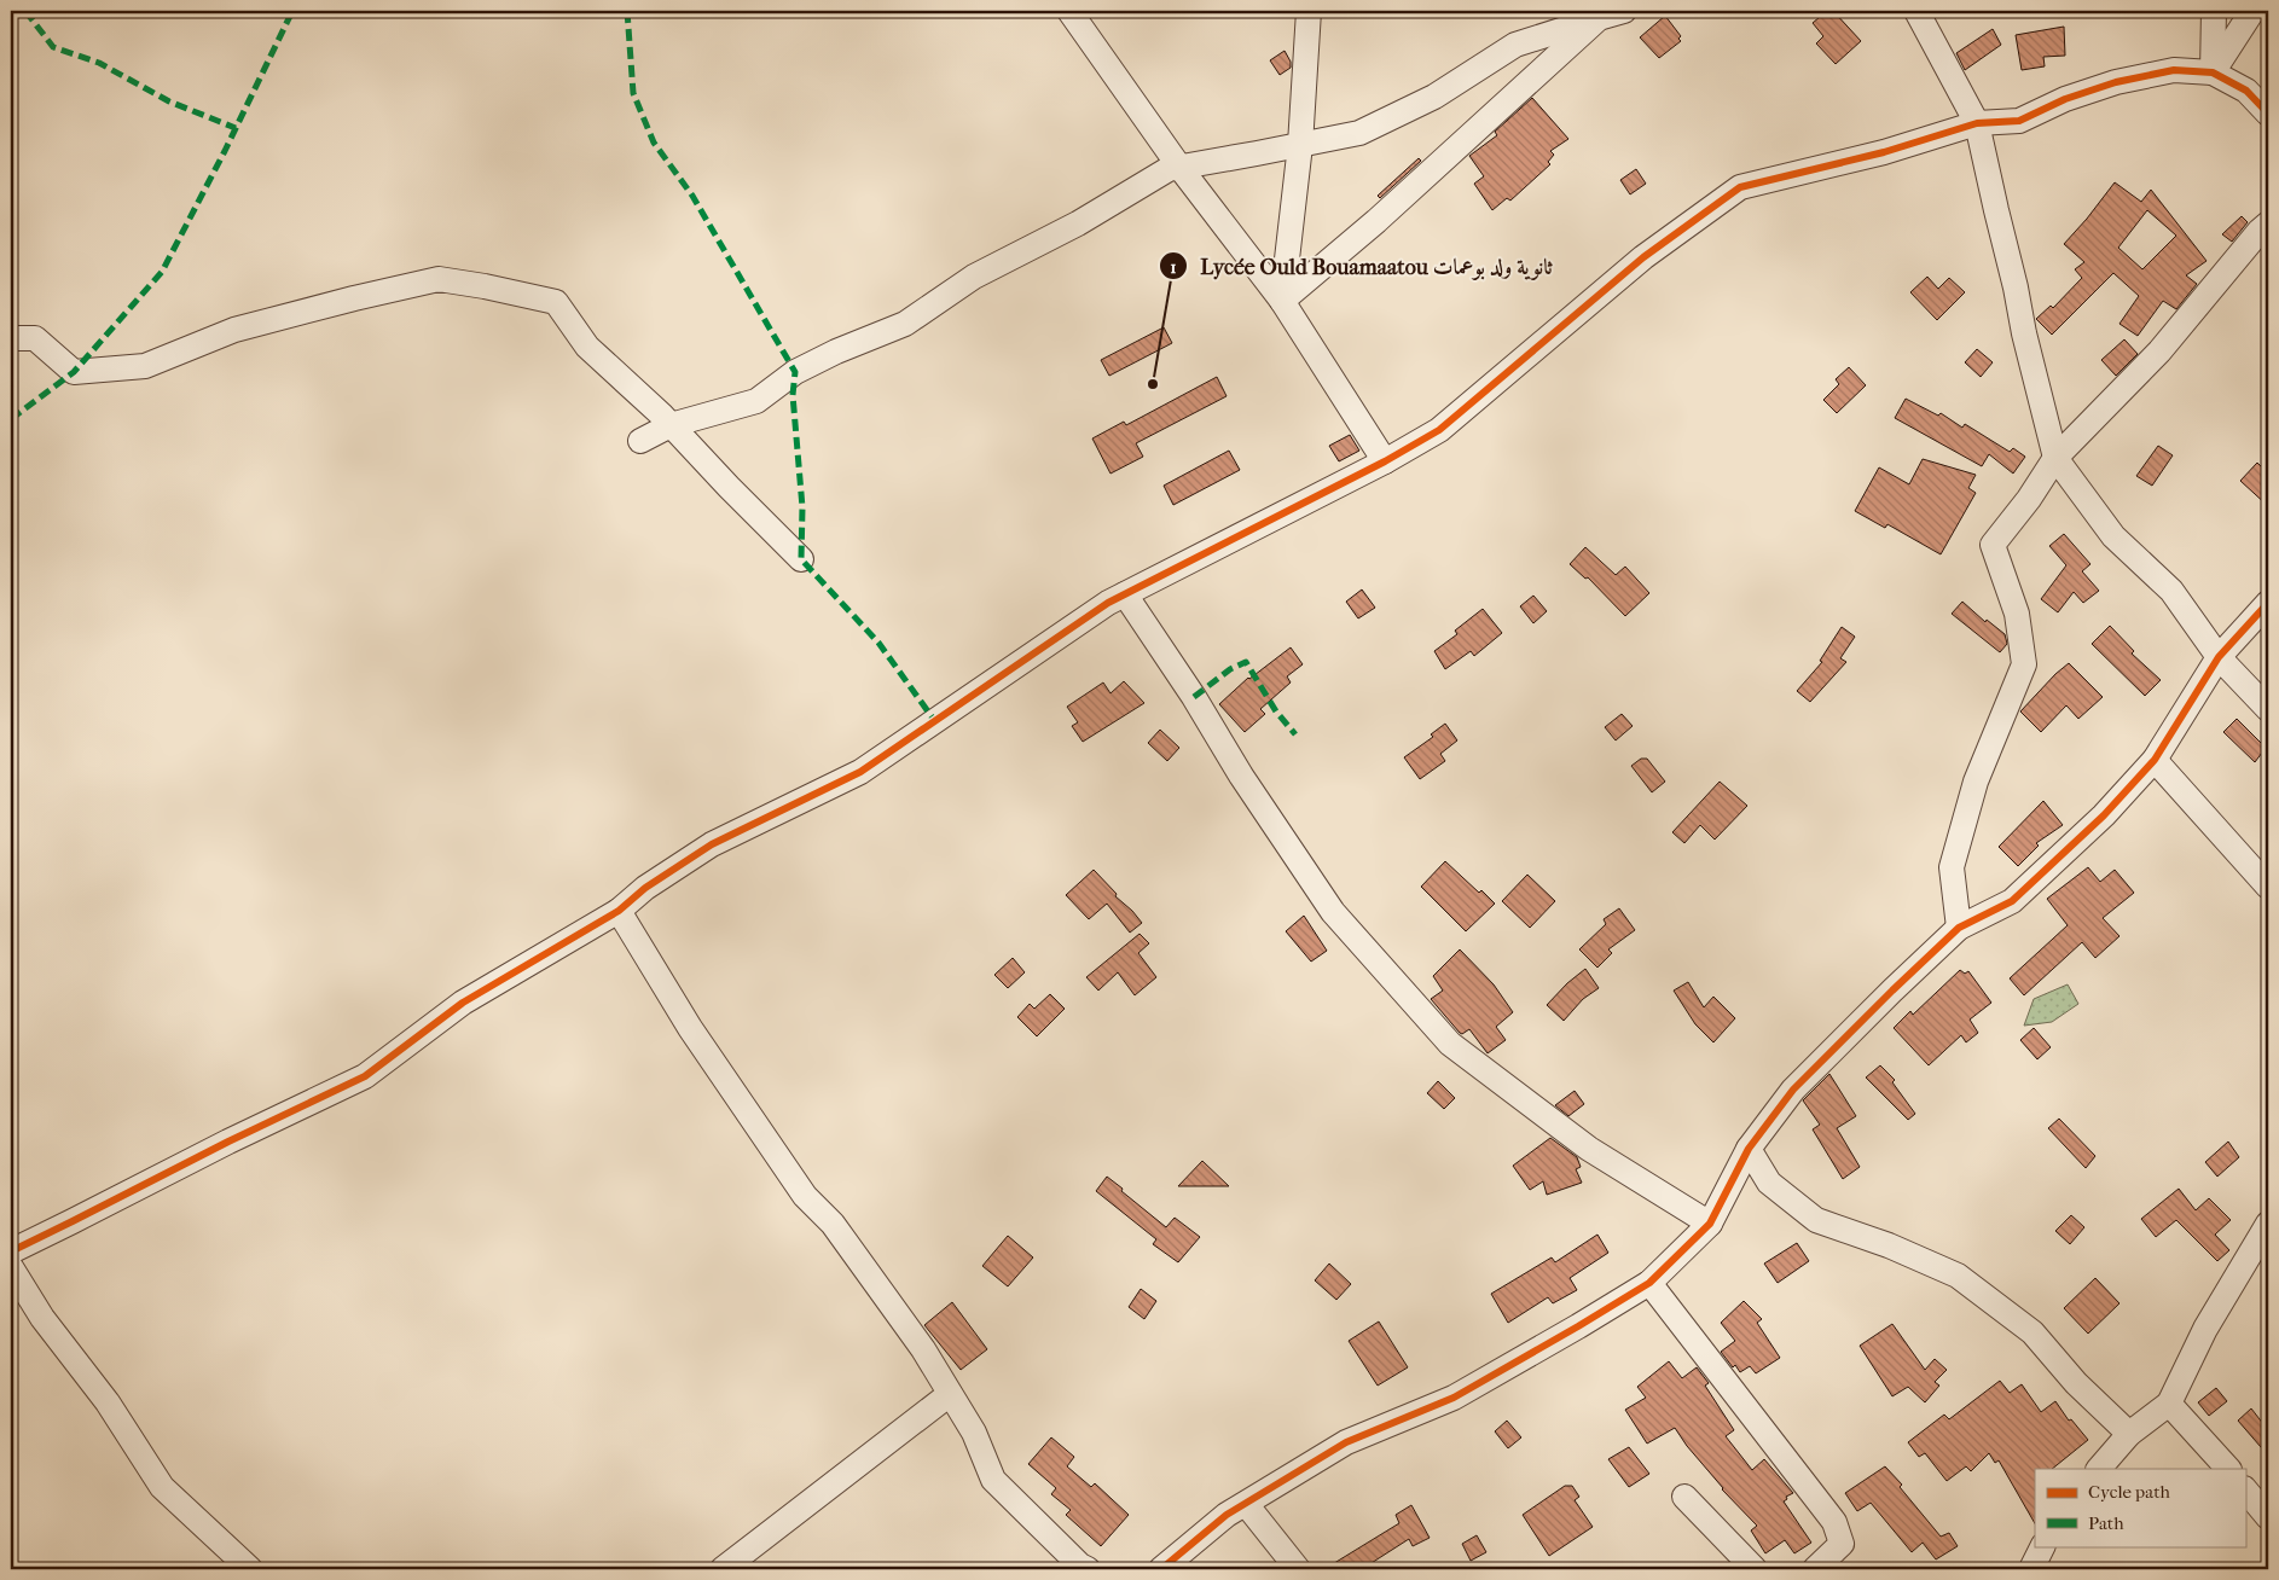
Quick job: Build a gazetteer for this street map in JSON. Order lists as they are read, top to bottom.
{
  "places": ["Lycée Ould Bouamaatou ثانوية ولد بوعمات"],
  "legend": ["Cycle path", "Path"]
}
